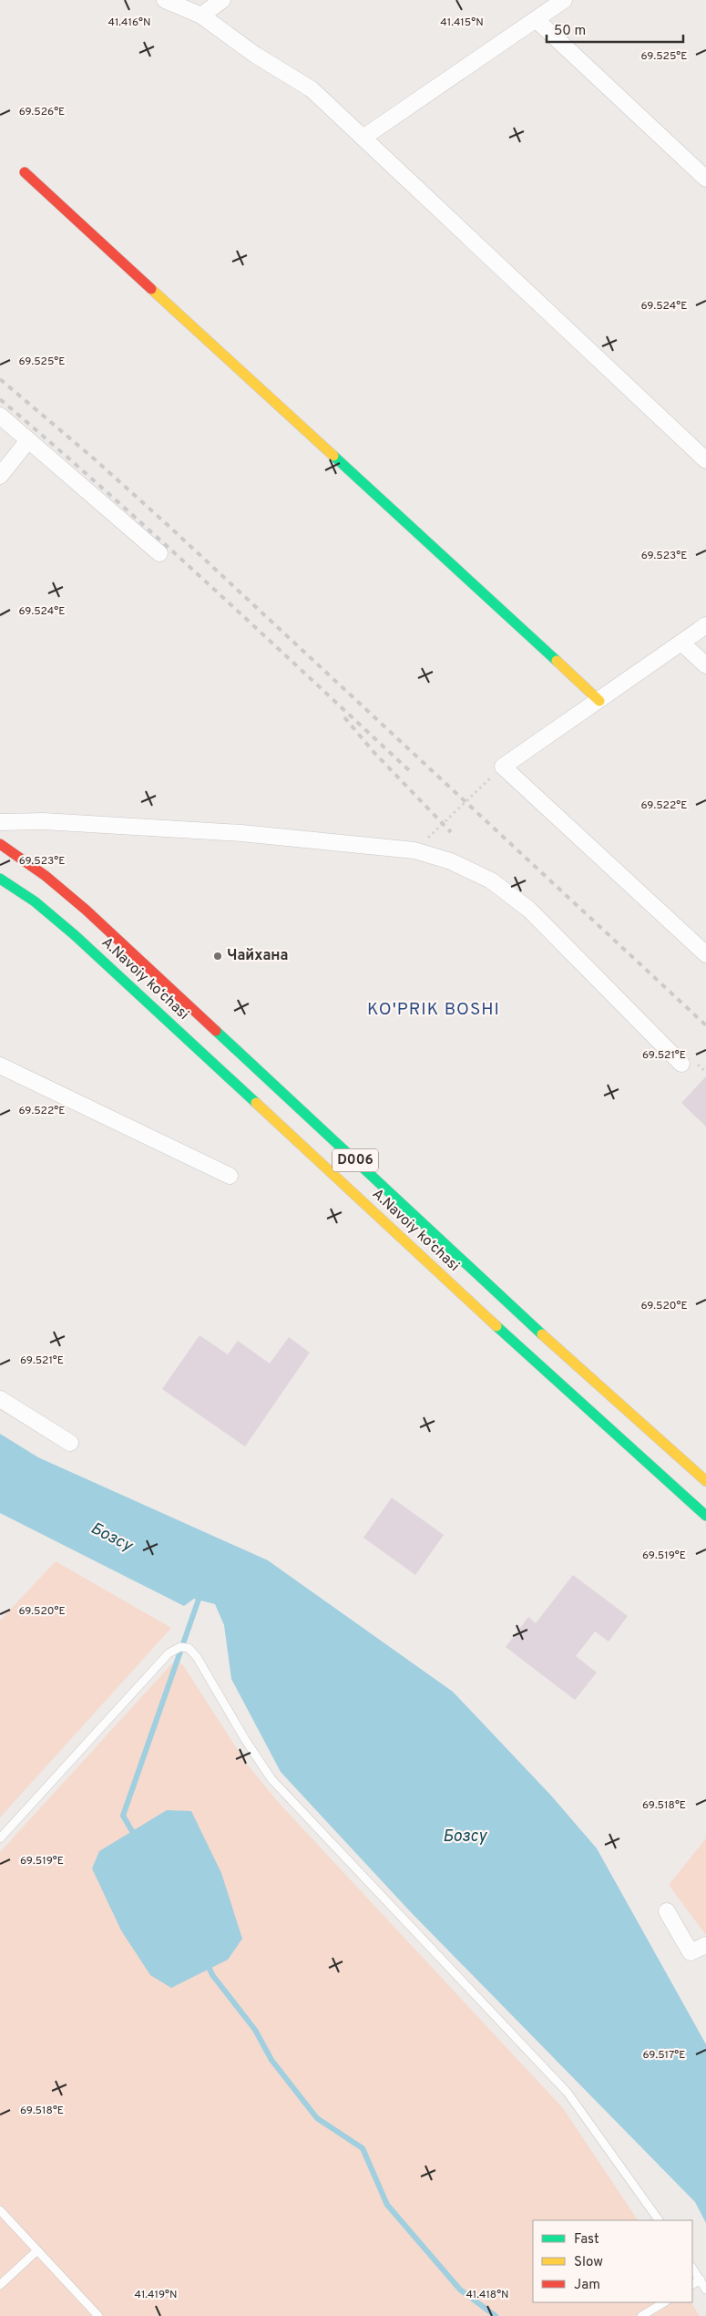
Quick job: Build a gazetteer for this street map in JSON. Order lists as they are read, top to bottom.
{
  "streets": {
    "main road": ["A.Navoiy ko‘chasi", "D006"]
  },
  "districts": ["KO'PRIK BOSHI"],
  "water": ["Бозсу"],
  "places": ["Чайхана"],
  "legend": ["Fast", "Slow", "Jam"],
  "scale_bar": "50 m",
  "coordinates": [
    "41.416°N",
    "41.415°N",
    "69.525°E",
    "69.526°E",
    "69.524°E",
    "69.523°E",
    "69.522°E",
    "69.521°E",
    "69.520°E",
    "69.519°E",
    "69.518°E",
    "69.517°E",
    "41.419°N",
    "41.418°N"
  ]
}
